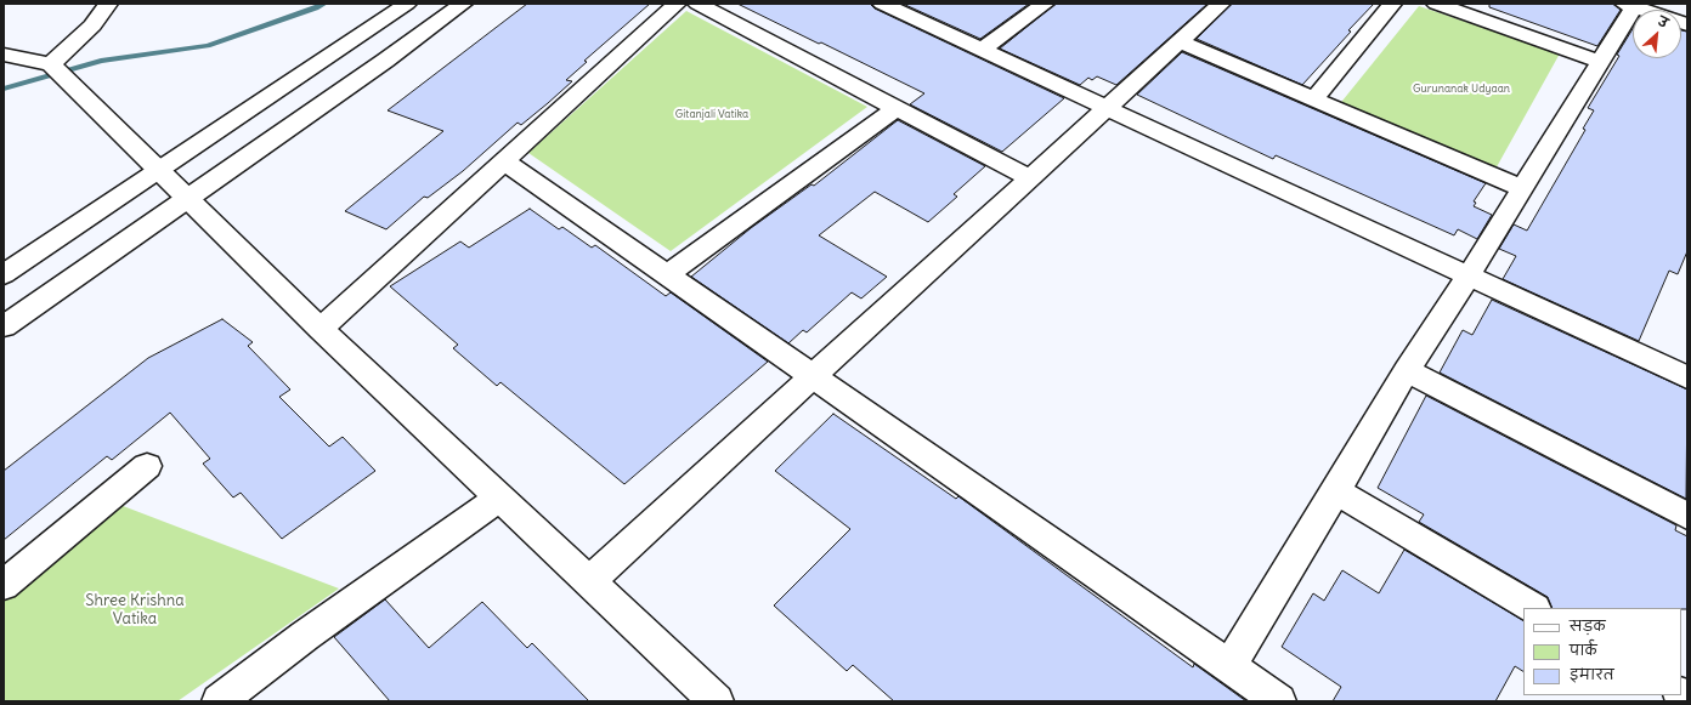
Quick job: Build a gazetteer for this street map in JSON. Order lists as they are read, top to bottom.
{
  "parks": ["Gurunanak Udyaan", "Gitanjali Vatika", "Shree Krishna Vatika"],
  "legend": ["सड़क", "पार्क", "इमारत"],
  "north": "top right"
}
